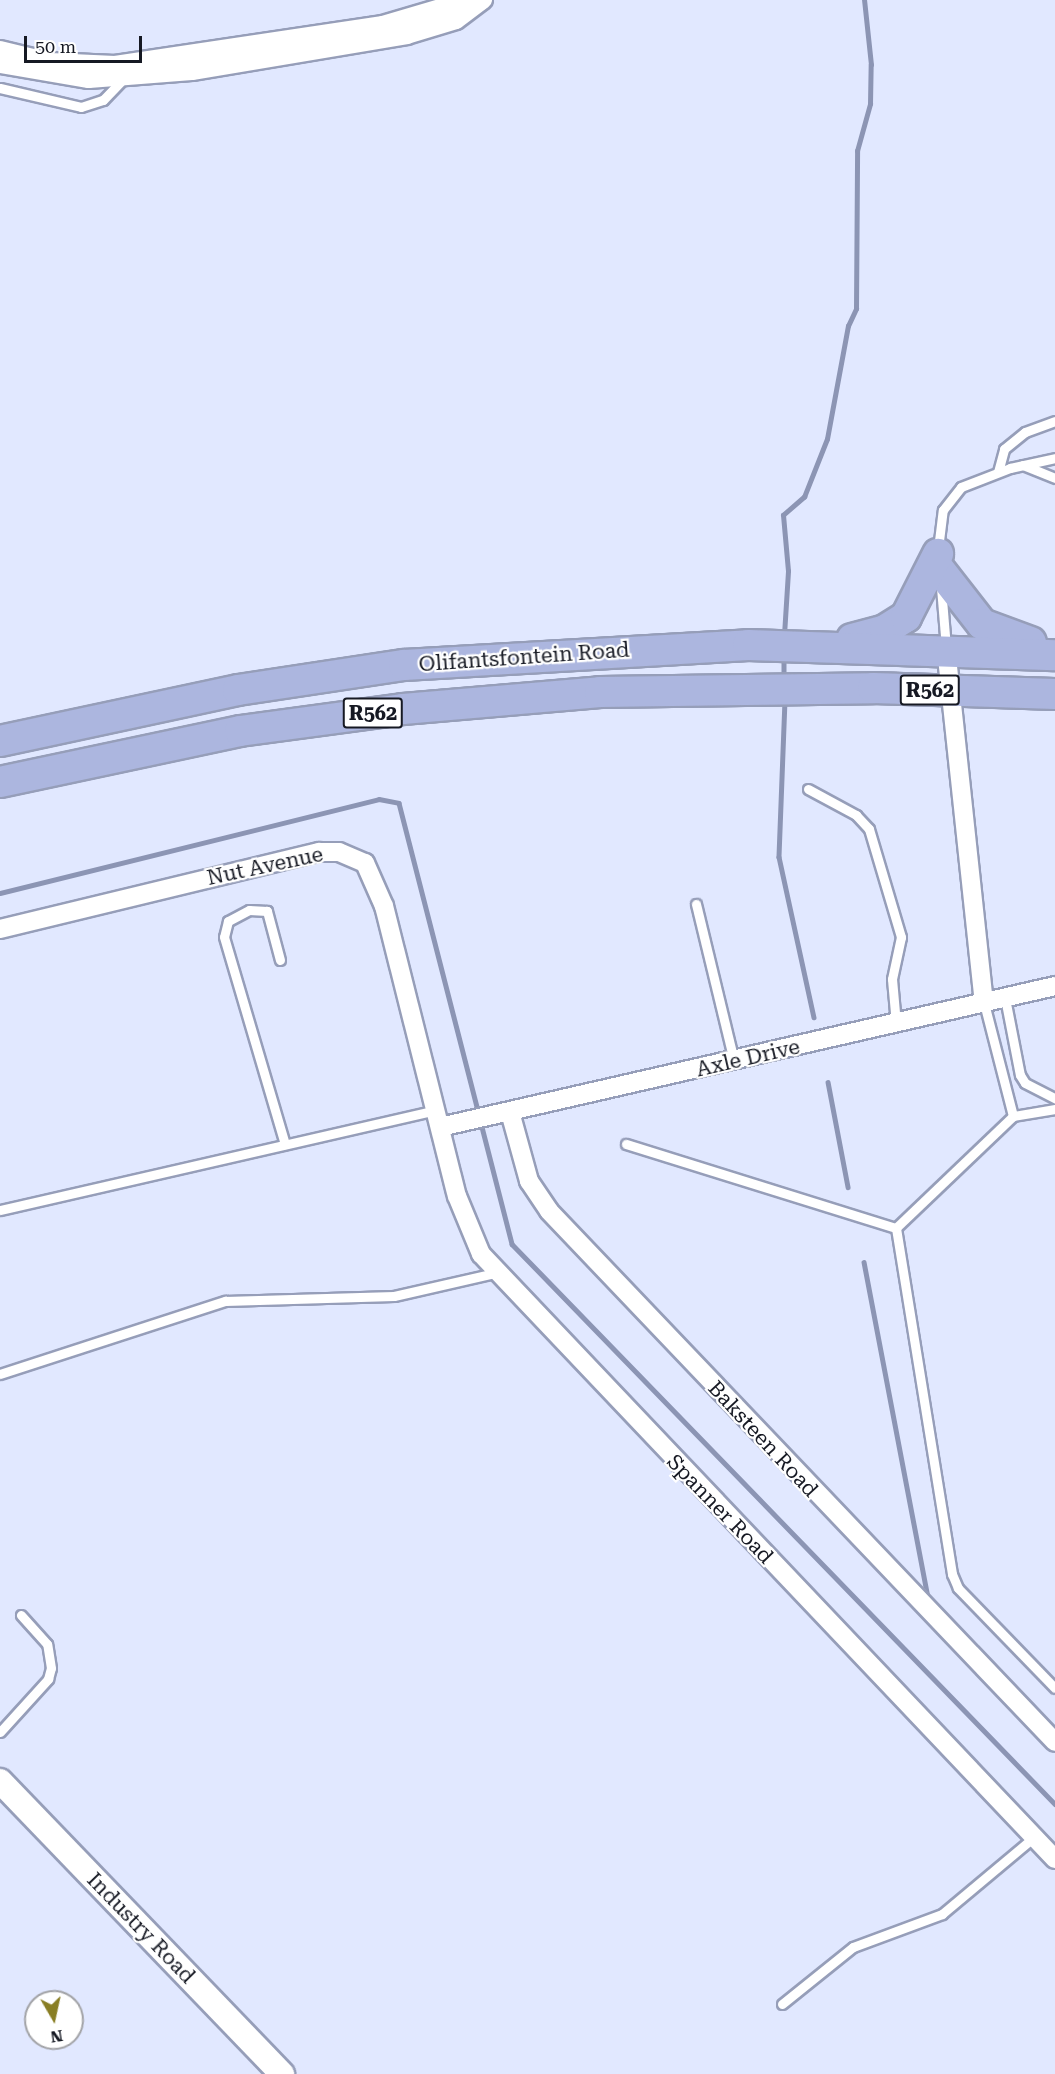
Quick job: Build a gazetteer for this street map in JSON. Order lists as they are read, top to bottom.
{
  "streets": {
    "main road": ["Olifantsfontein Road", "R562"],
    "street": [
      "Nut Avenue",
      "Axle Drive",
      "Baksteen Road",
      "Spanner Road",
      "Industry Road"
    ]
  },
  "crossings": [
    ["Nut Avenue", "Axle Drive"],
    ["Nut Avenue", "Spanner Road"],
    ["Axle Drive", "Baksteen Road"],
    ["Axle Drive", "Spanner Road"]
  ],
  "scale_bar": "50 m",
  "north": "bottom"
}
